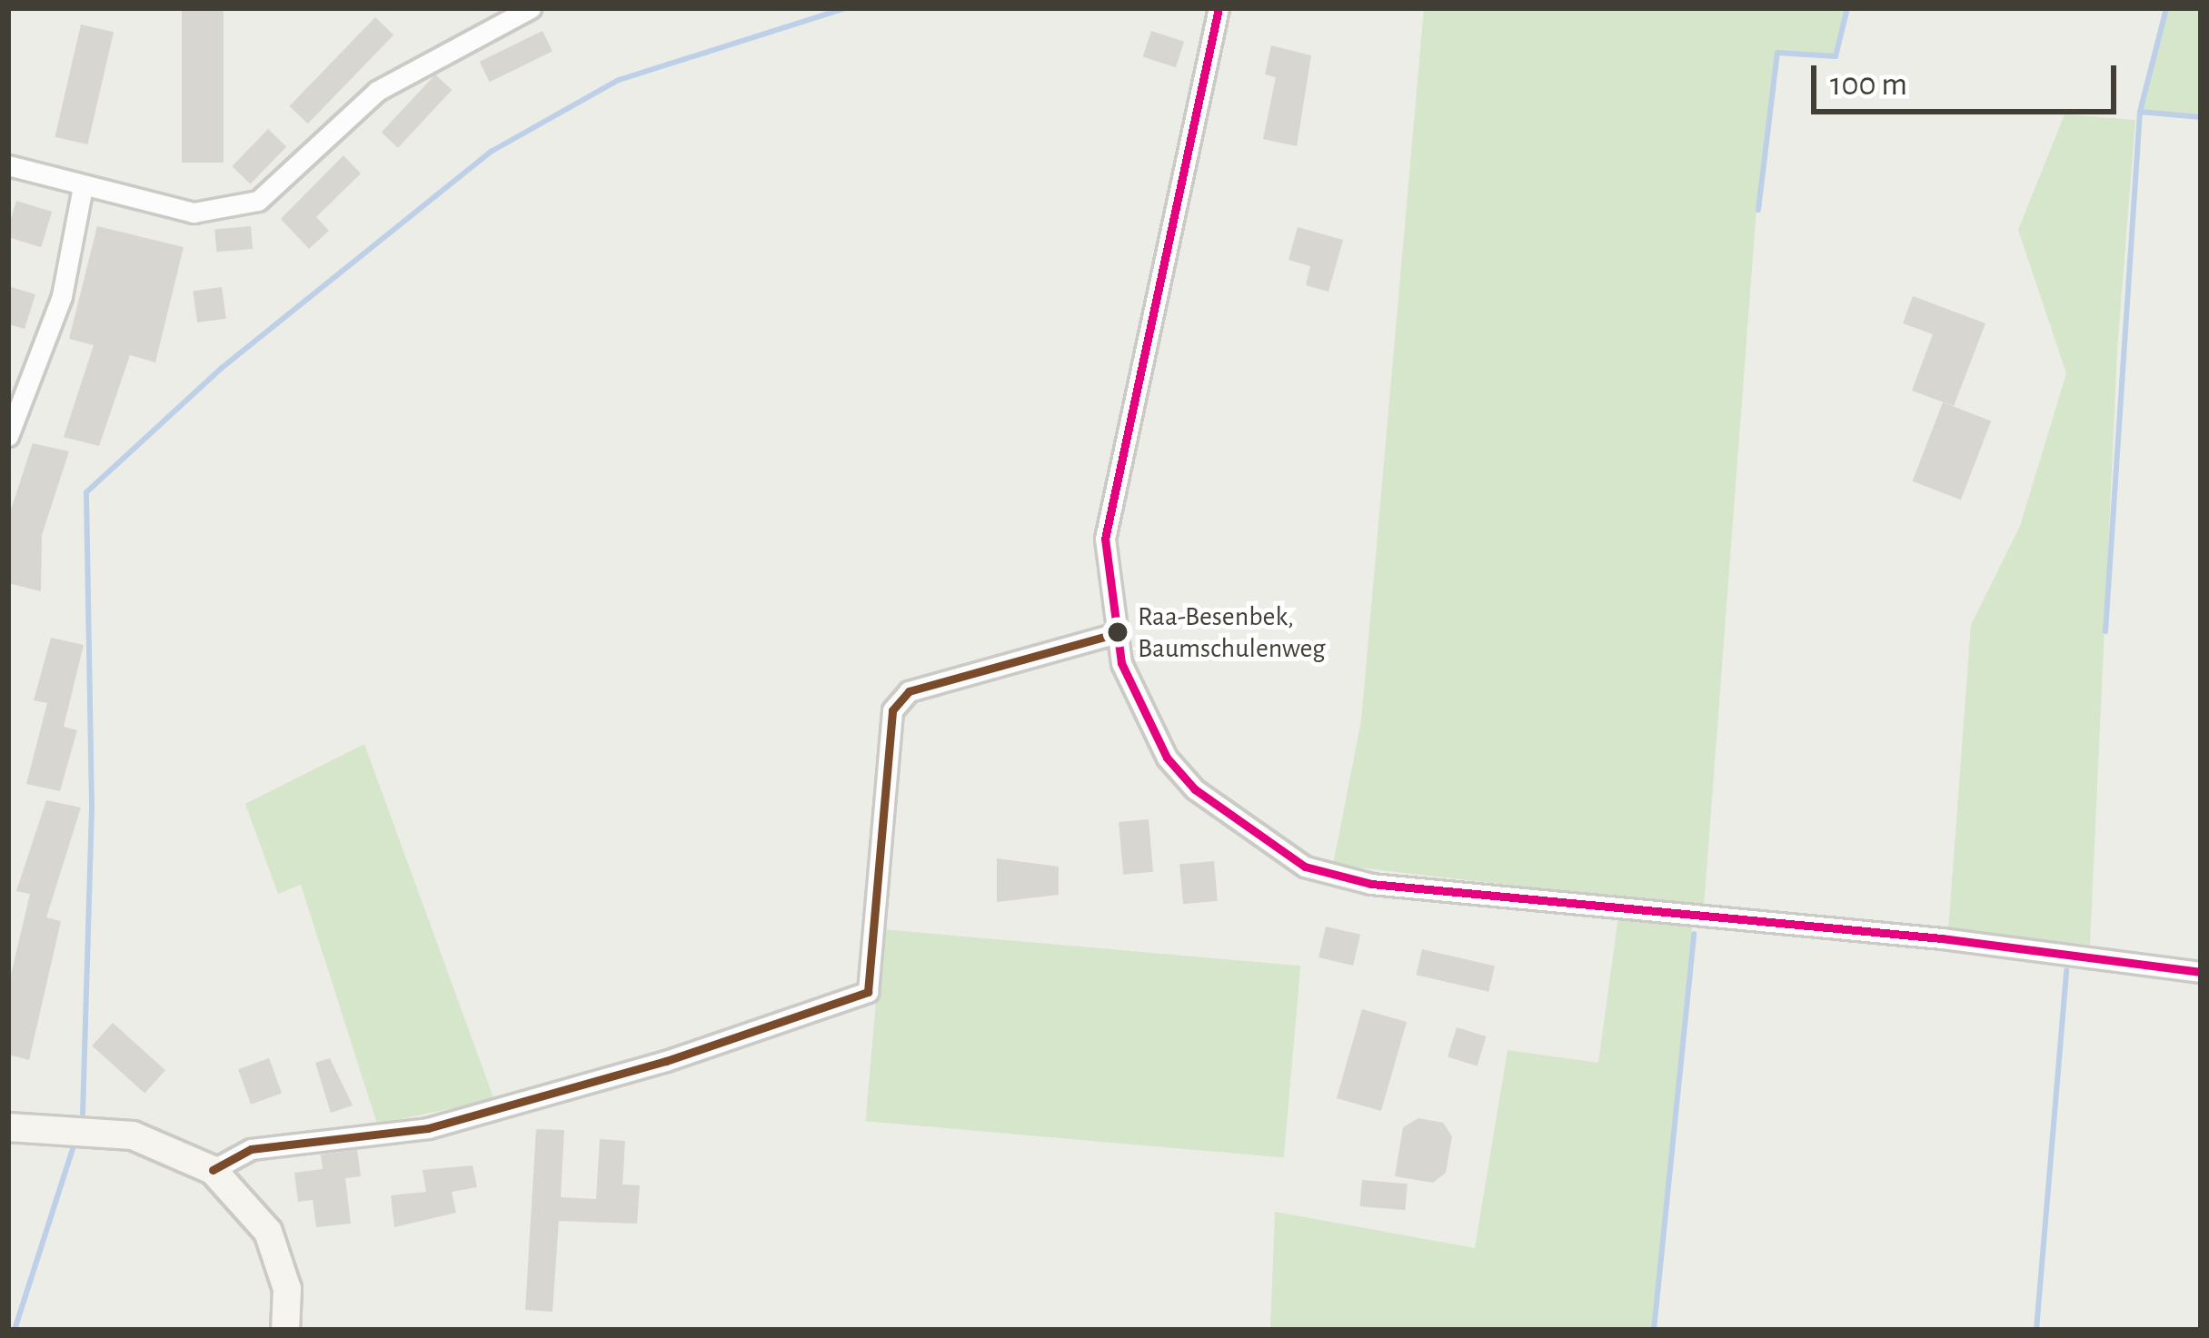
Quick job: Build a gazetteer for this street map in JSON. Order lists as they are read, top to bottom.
{
  "places": ["Raa-Besenbek, Baumschulenweg"],
  "scale_bar": "100 m"
}
